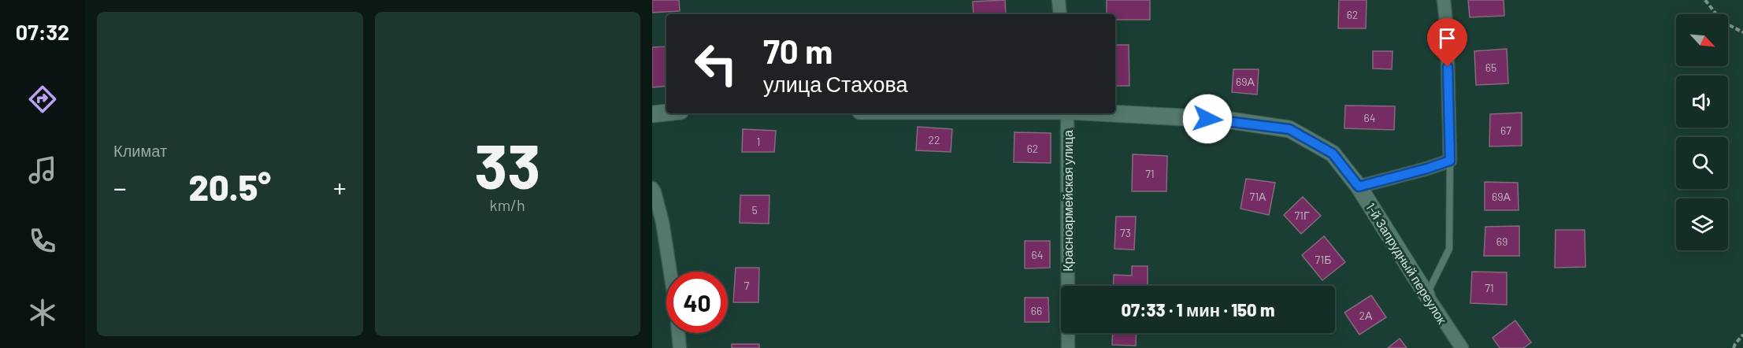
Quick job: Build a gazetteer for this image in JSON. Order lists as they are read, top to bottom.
{
  "streets": {
    "street": ["Красноармейская улица", "1-й Запрудный переулок"]
  },
  "house_numbers": [
    "62",
    "65",
    "69А",
    "64",
    "67",
    "22",
    "1",
    "62",
    "71",
    "71А",
    "69А",
    "5",
    "71Г",
    "73",
    "69",
    "64",
    "71Б",
    "7",
    "71",
    "66",
    "2А"
  ],
  "north": "bottom right",
  "page": {
    "tabs": "07:32",
    "tile": [
      "Климат",
      ["33", "km/h"]
    ],
    "turn": ["70 m", "улица Стахова"],
    "heat": ["−", "20.5°", "+"],
    "limit": "40",
    "trip": "07:33 · 1 мин · 150 m"
  }
}
